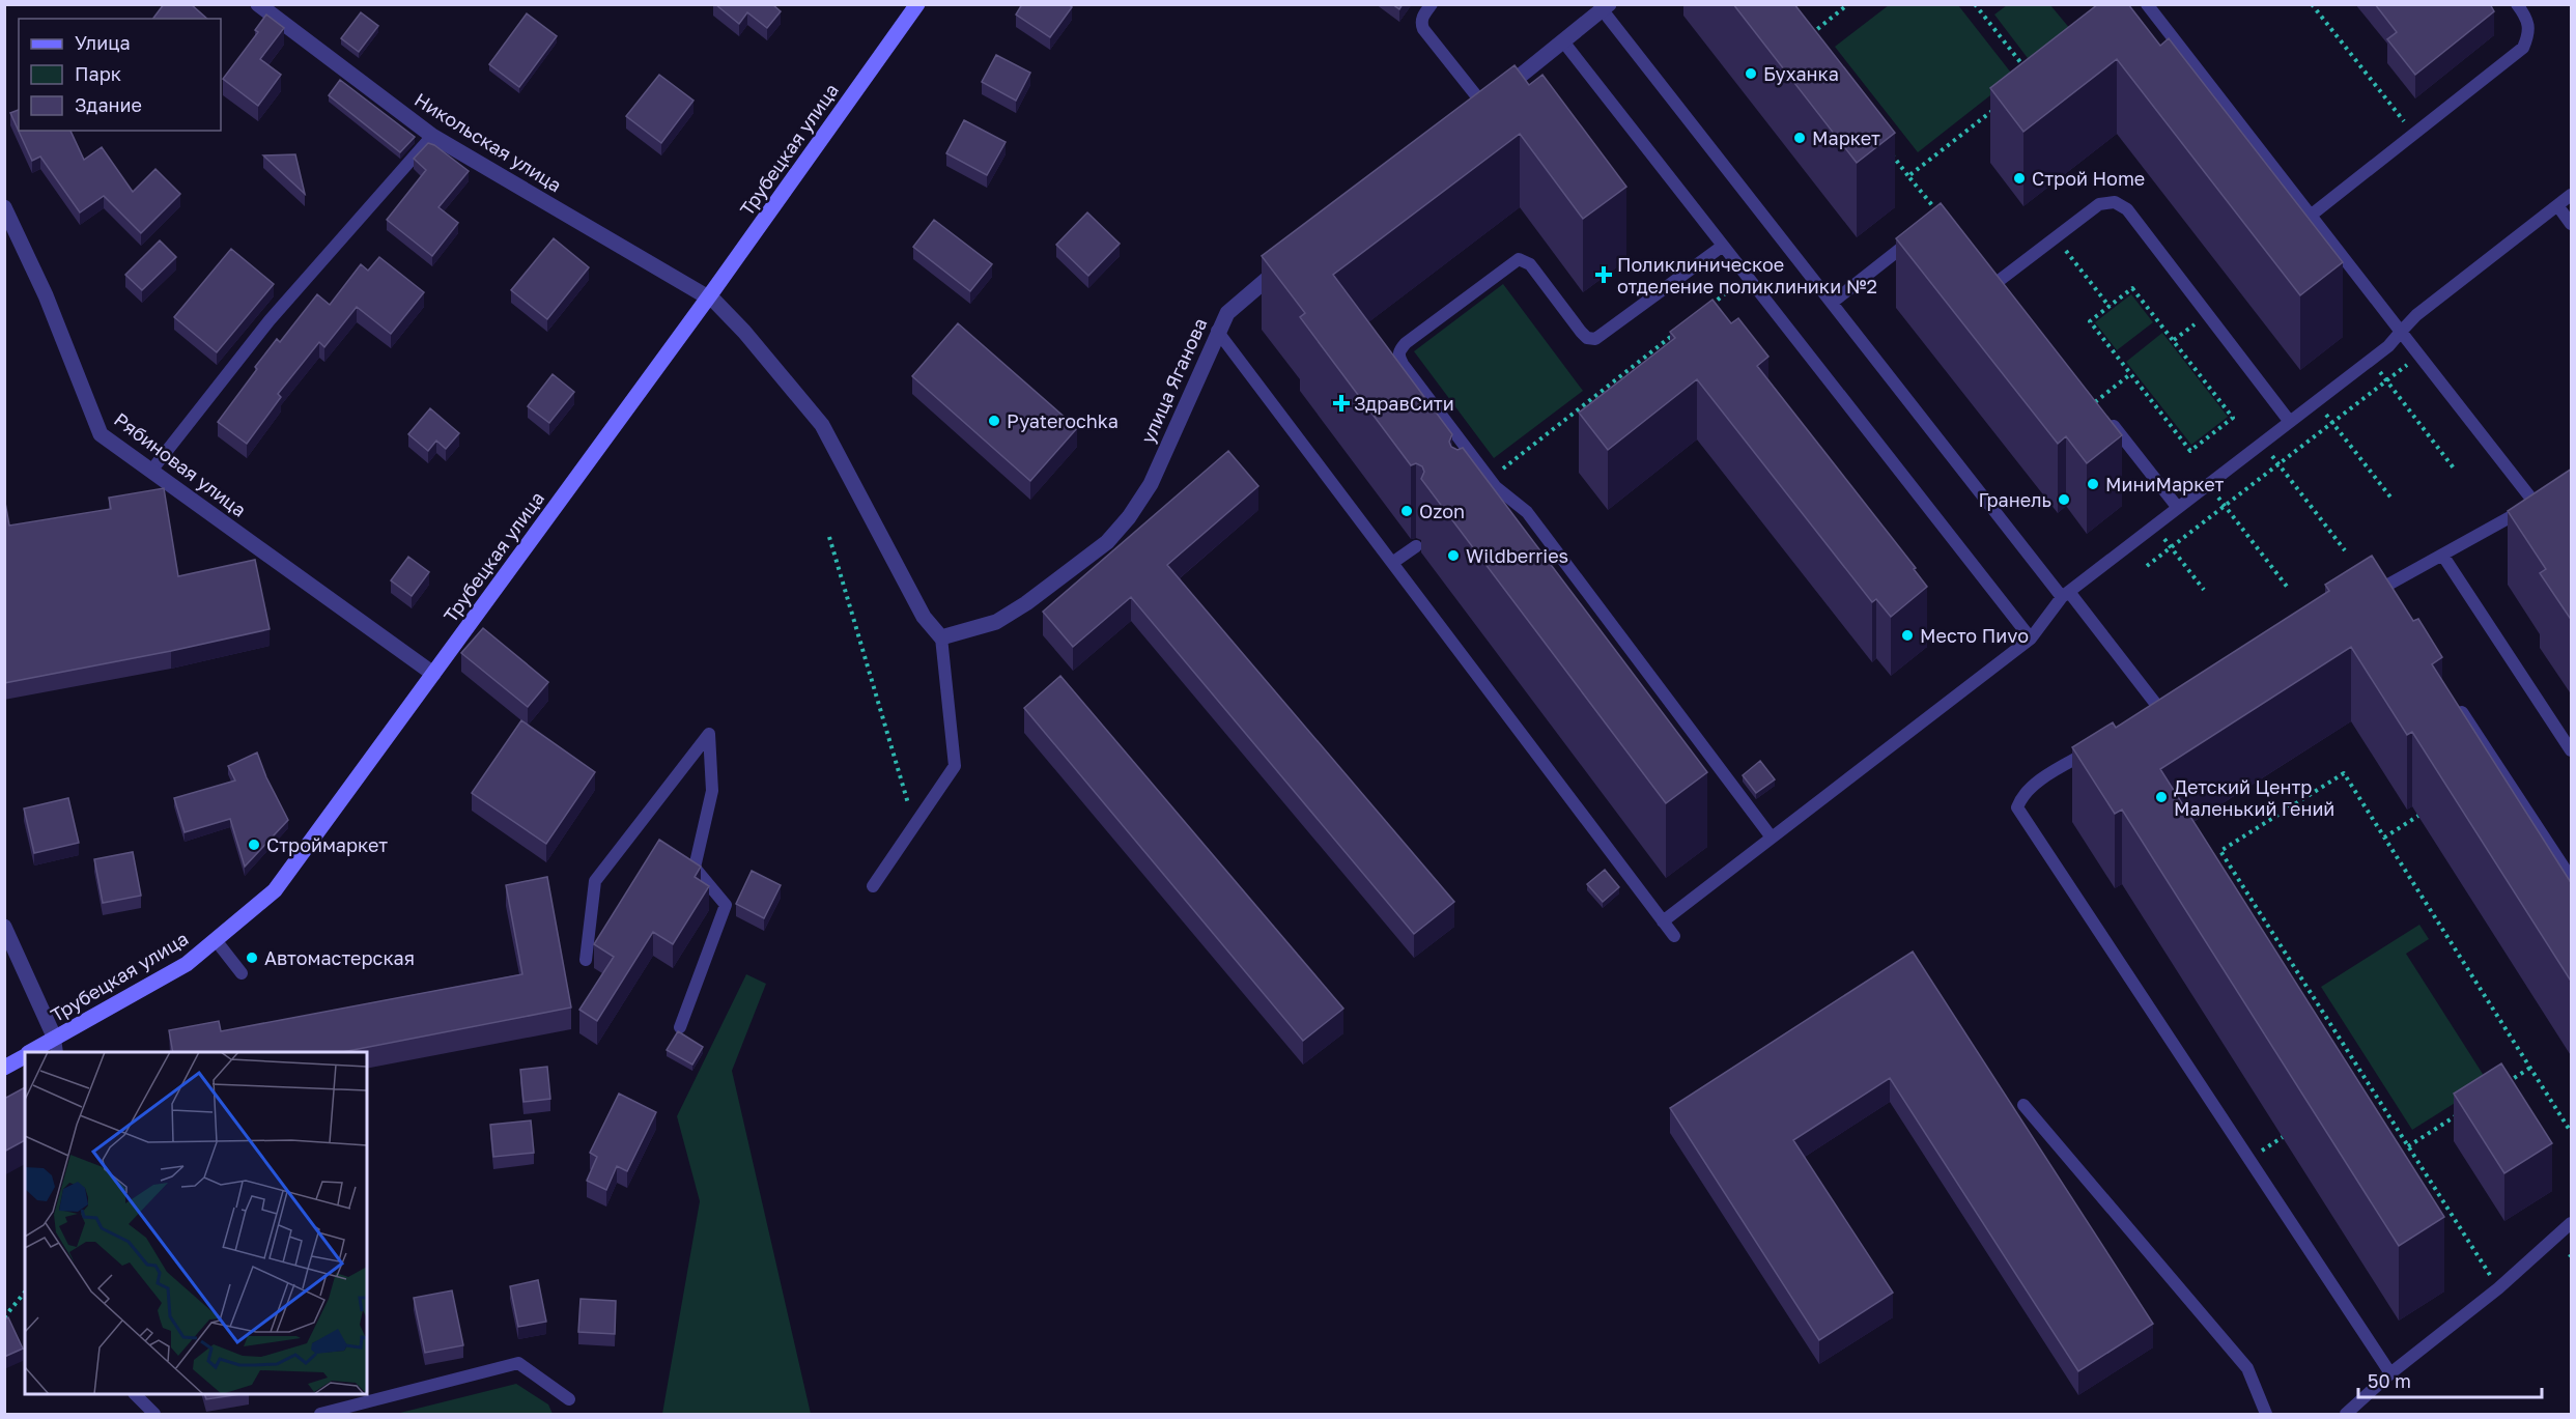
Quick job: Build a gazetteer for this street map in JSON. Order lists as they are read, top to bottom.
{
  "streets": {
    "main road": ["Трубецкая улица"],
    "street": ["Никольская улица", "улица Яганова", "Рябиновая улица"]
  },
  "crossings": [
    ["Никольская улица", "Трубецкая улица"],
    ["Никольская улица", "улица Яганова"],
    ["Трубецкая улица", "Рябиновая улица"]
  ],
  "places": {
    "other": [
      "Буханка",
      "Маркет",
      "Строй Home",
      "Pyaterochka",
      "МиниМаркет",
      "Гранель",
      "Ozon",
      "Wildberries",
      "Место Пиvо",
      "Детский Центр Маленький Гений",
      "Строймаркет",
      "Автомастерская"
    ],
    "health": ["Поликлиническое отделение поликлиники №2", "ЗдравСити"]
  },
  "legend": ["Улица", "Парк", "Здание"],
  "scale_bar": "50 m"
}
